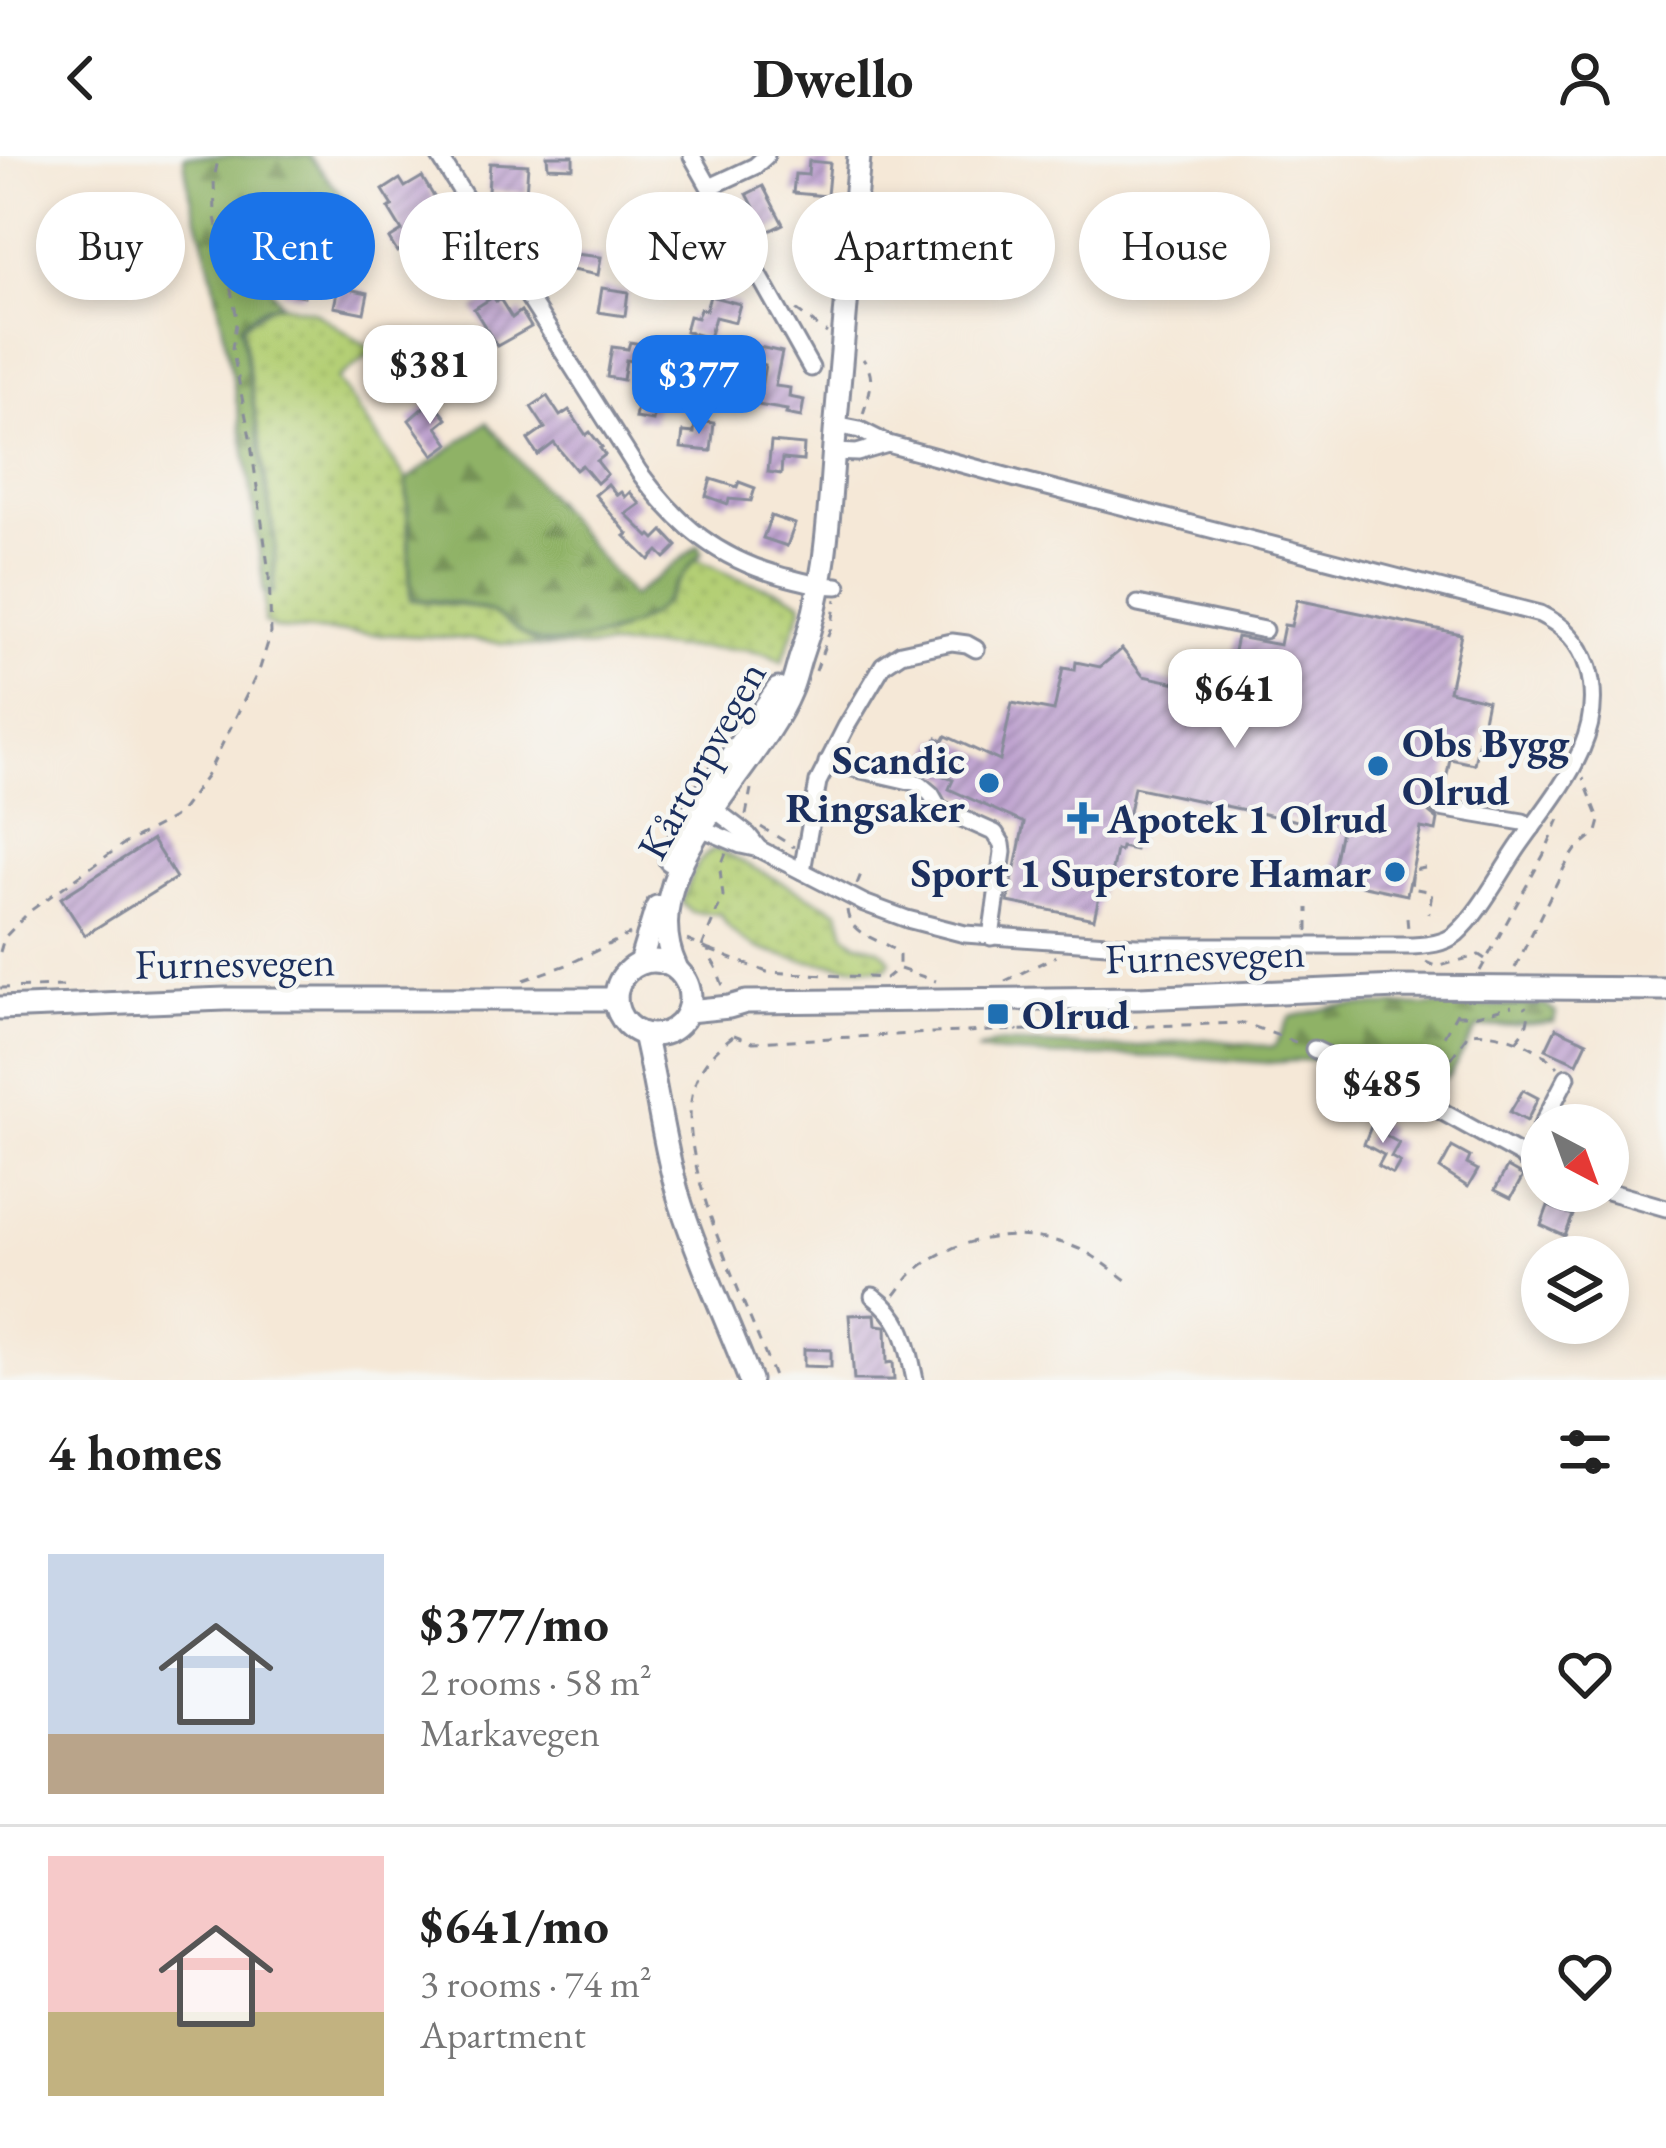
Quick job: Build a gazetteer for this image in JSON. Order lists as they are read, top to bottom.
{
  "streets": {
    "main road": ["Kårtorpvegen", "Furnesvegen"]
  },
  "crossings": [
    ["Kårtorpvegen", "Furnesvegen"]
  ],
  "places": {
    "other": ["Obs Bygg Olrud", "Scandic Ringsaker", "Sport 1 Superstore Hamar"],
    "health": ["Apotek 1 Olrud"],
    "transit": ["Olrud"]
  },
  "north": "bottom right",
  "page": {
    "header": "Dwello",
    "chip": [
      "Buy",
      "Rent",
      "Filters",
      "New",
      "Apartment",
      "House"
    ],
    "price": [
      "$381",
      "$377",
      "$641",
      "$485"
    ],
    "heading": "4 homes",
    "list": [
      {
        "name": "$377/mo",
        "note": "2 rooms · 58 m² · Markavegen"
      },
      {
        "name": "$641/mo",
        "note": "3 rooms · 74 m² · Apartment"
      }
    ]
  }
}
